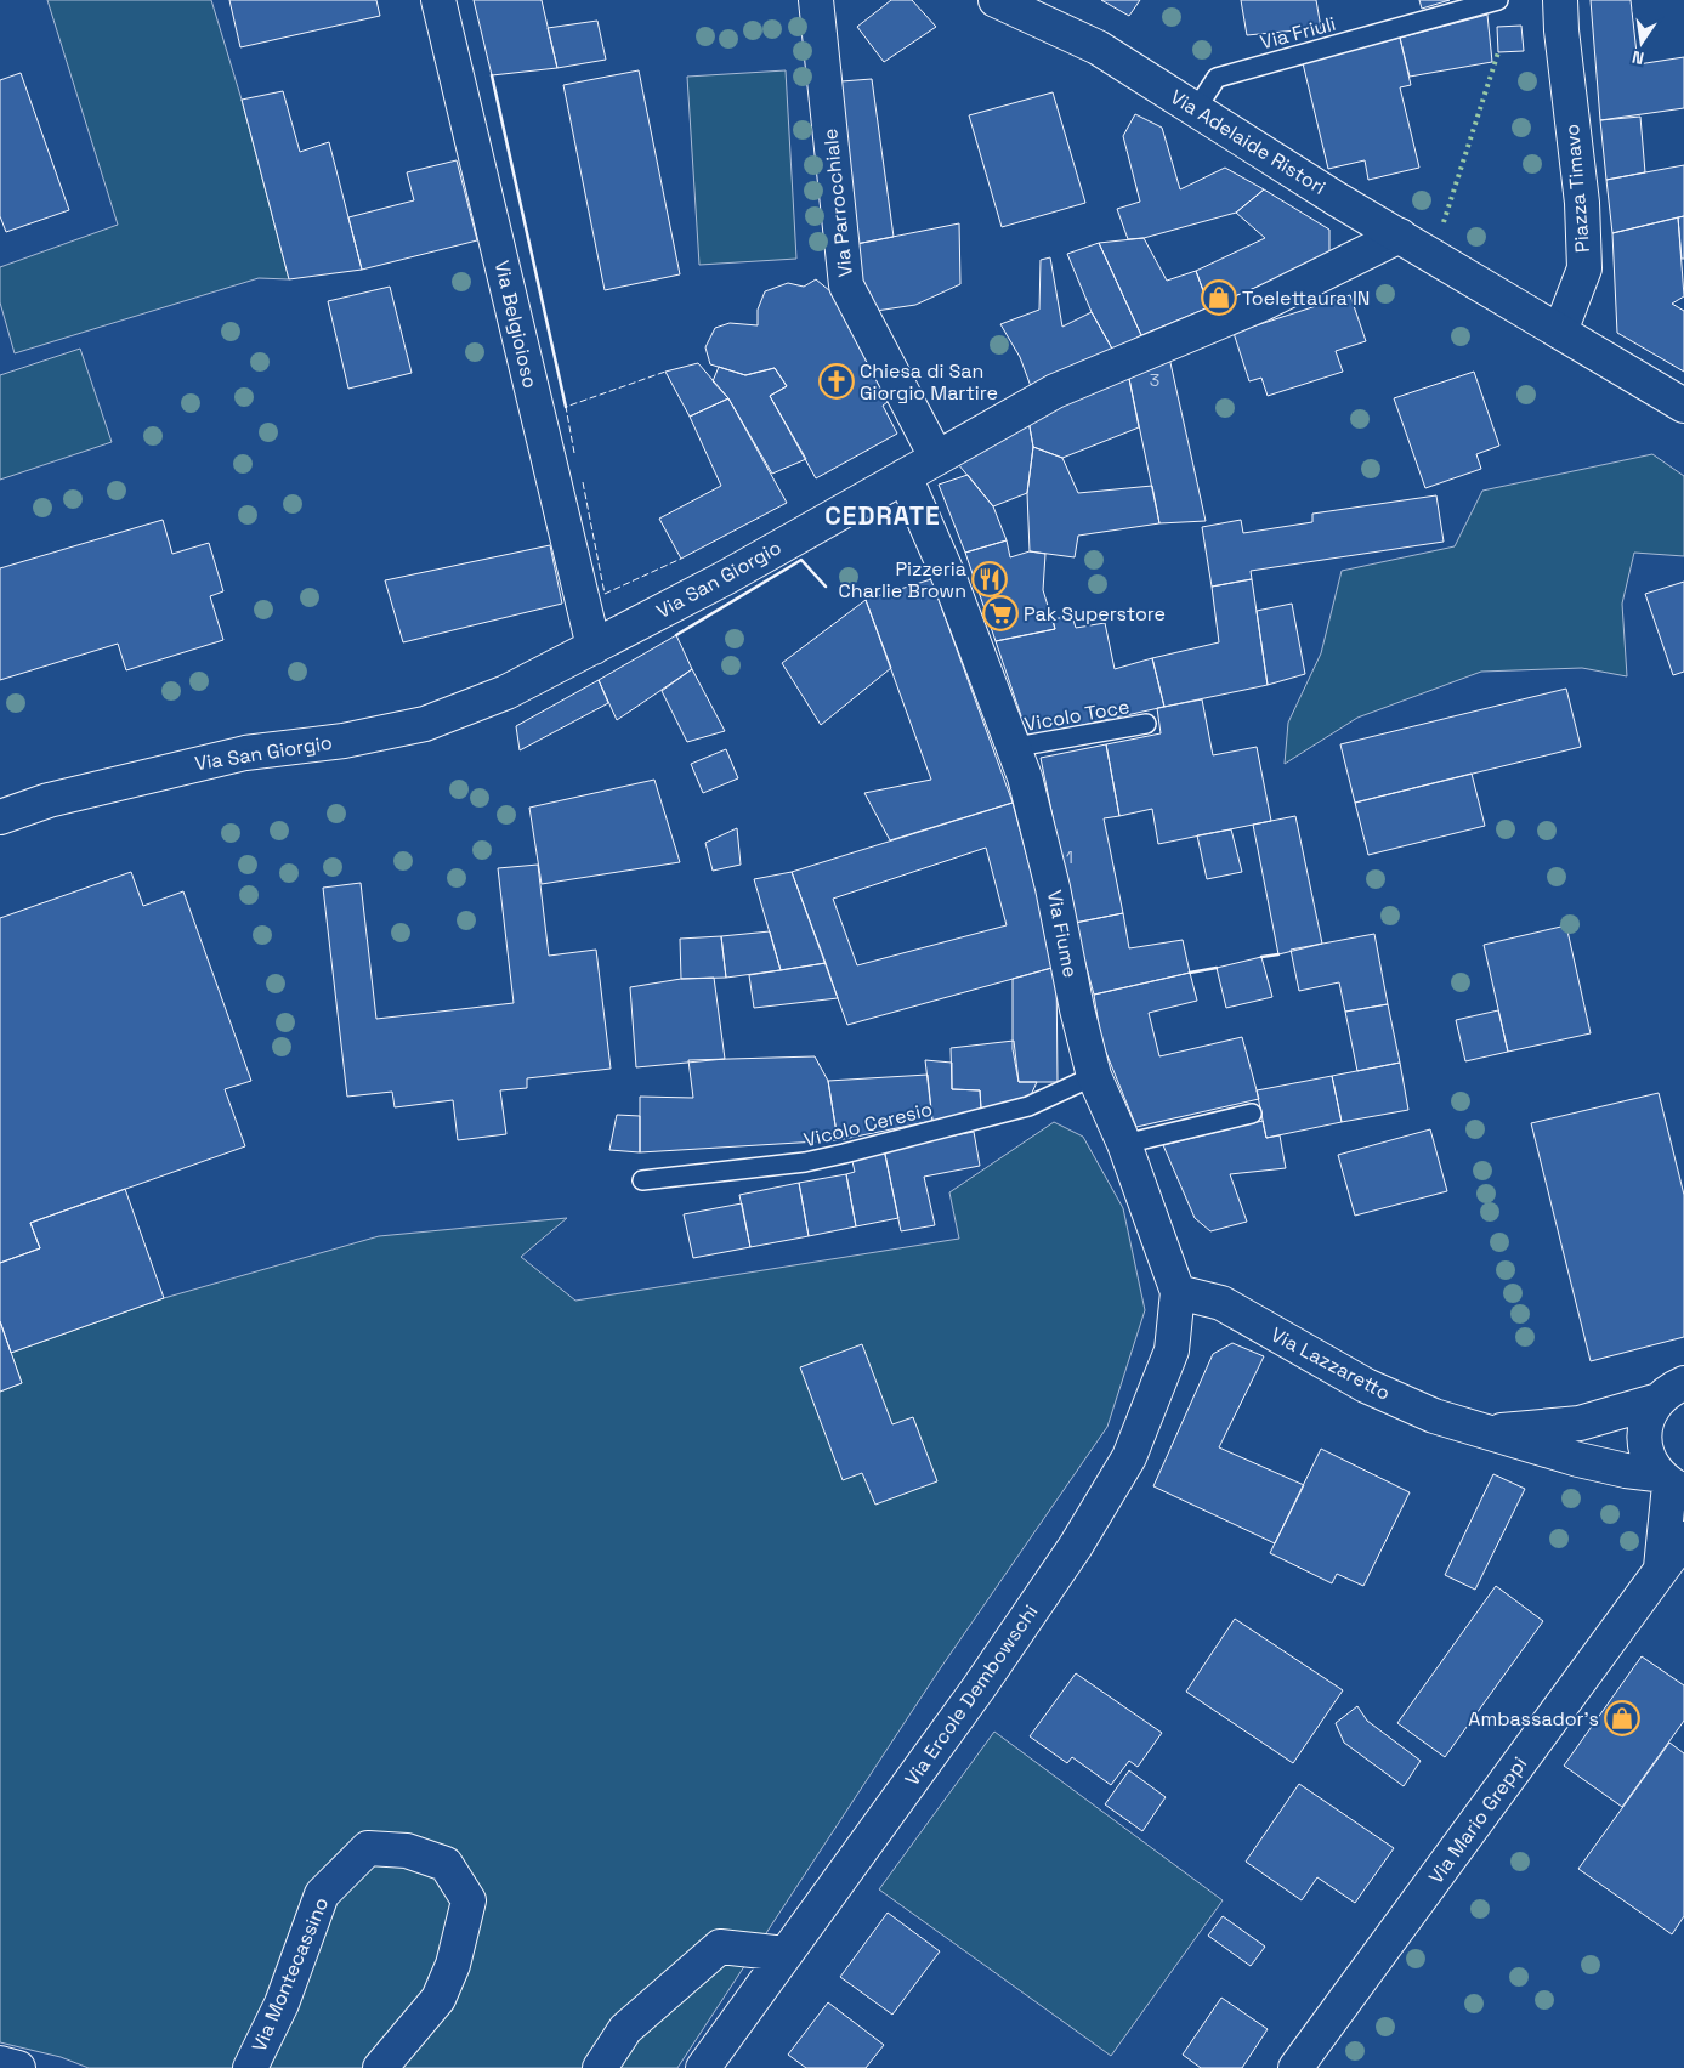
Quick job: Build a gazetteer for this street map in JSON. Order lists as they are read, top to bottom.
{
  "streets": {
    "street": [
      "Via Adelaide Ristori",
      "Piazza Timavo",
      "Via Parrocchiale",
      "Via Belgioioso",
      "Via San Giorgio",
      "Via Fiume",
      "Via Lazzaretto",
      "Via Ercole Dembowschi",
      "Via Mario Greppi",
      "Via Montecassino"
    ],
    "lane": ["Via Friuli", "Vicolo Toce", "Vicolo Ceresio"]
  },
  "crossings": [
    ["Via Friuli", "Via Adelaide Ristori"],
    ["Via Adelaide Ristori", "Via San Giorgio"],
    ["Via Parrocchiale", "Via San Giorgio"],
    ["Via Belgioioso", "Via San Giorgio"],
    ["Via San Giorgio", "Via Fiume"],
    ["Vicolo Toce", "Via Fiume"],
    ["Via Fiume", "Vicolo Ceresio"],
    ["Via Fiume", "Via Lazzaretto"],
    ["Via Fiume", "Via Ercole Dembowschi"],
    ["Via Lazzaretto", "Via Ercole Dembowschi"]
  ],
  "districts": ["CEDRATE"],
  "places": {
    "shop": ["Toelettaura IN", "Ambassador's"],
    "church": ["Chiesa di San Giorgio Martire"],
    "restaurant": ["Pizzeria Charlie Brown"],
    "supermarket": ["Pak Superstore"]
  },
  "house_numbers": ["3", "1"],
  "north": "bottom"
}
